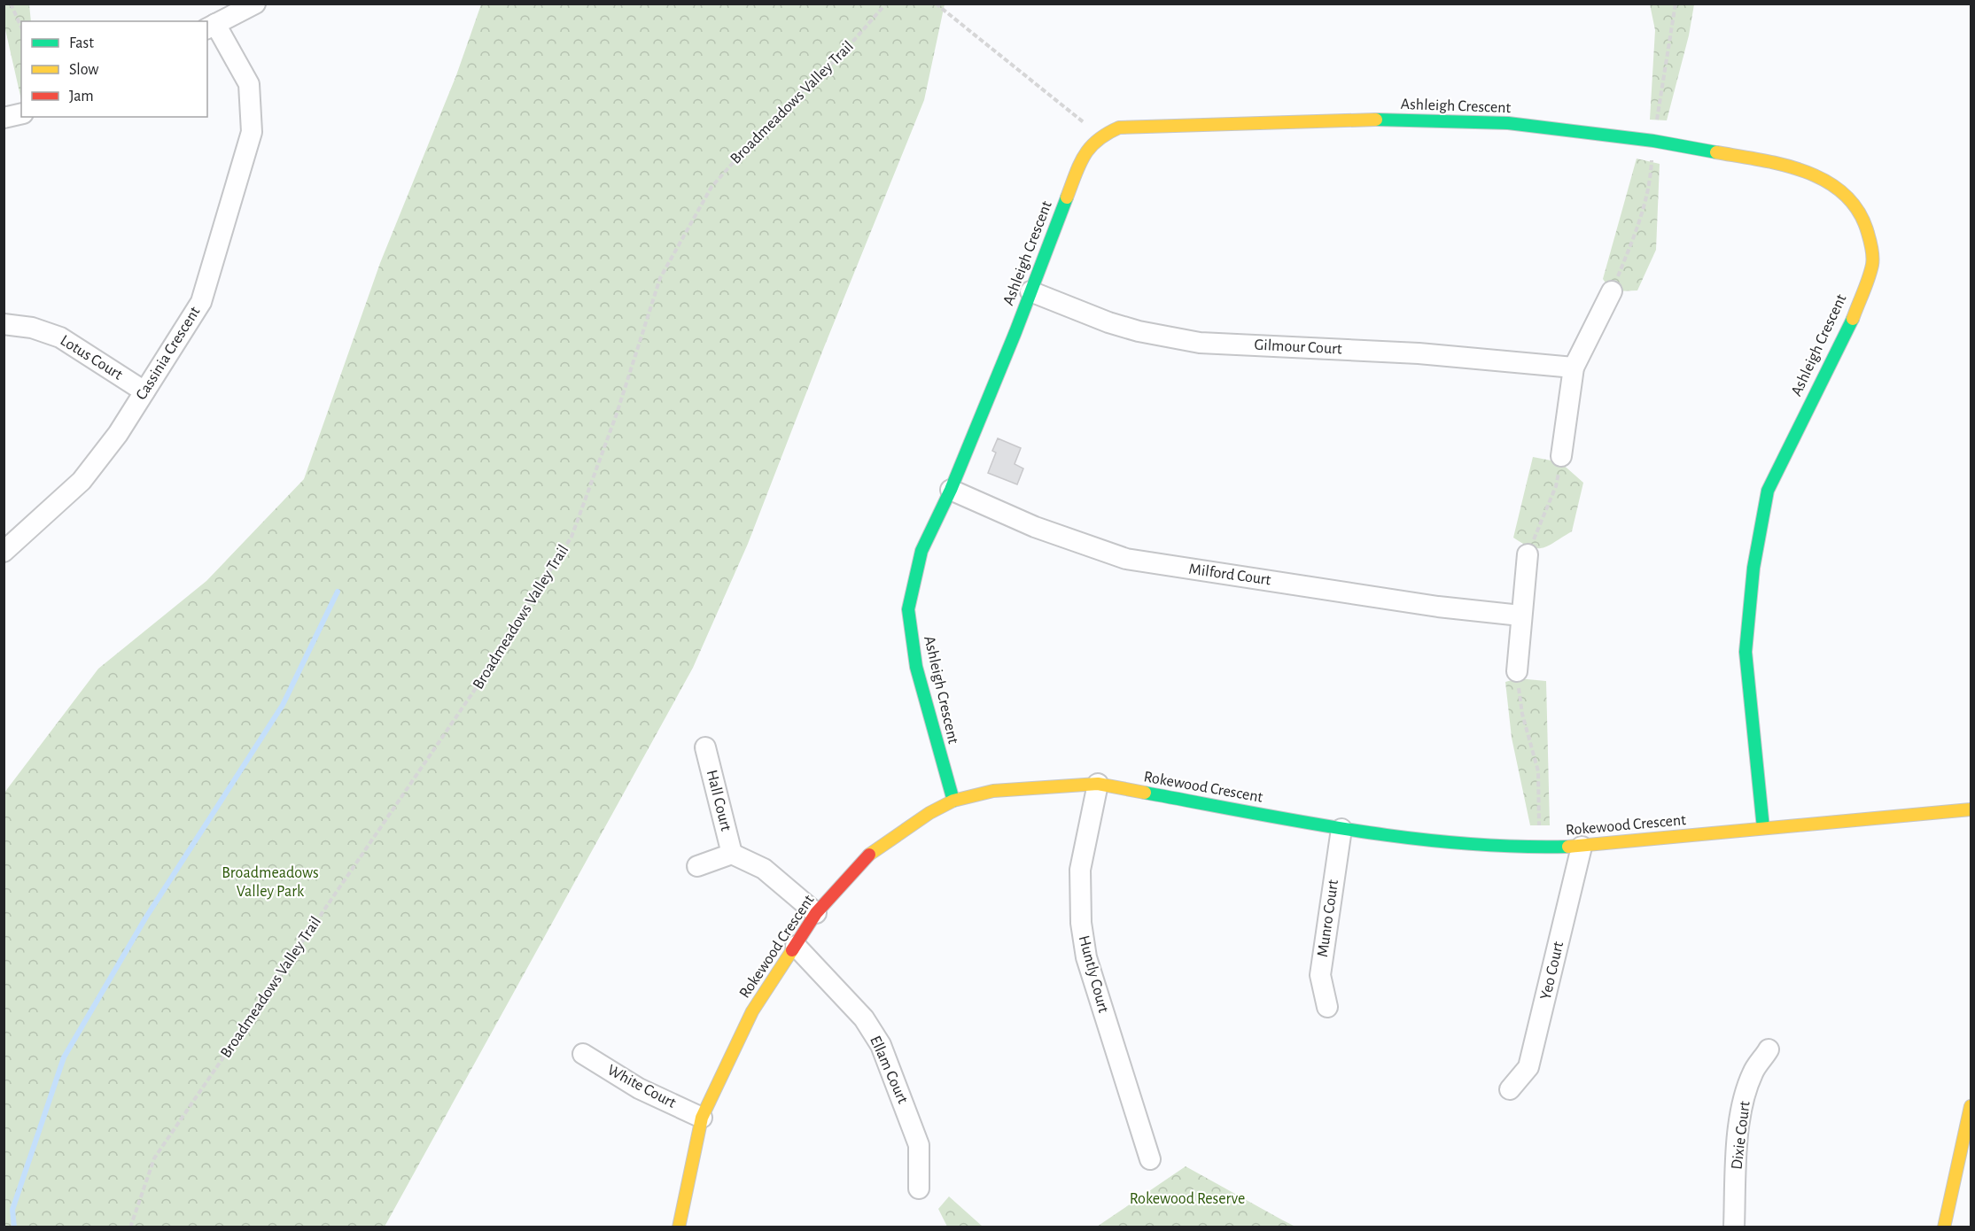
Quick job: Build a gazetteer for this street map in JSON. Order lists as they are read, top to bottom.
{
  "streets": {
    "street": [
      "Ashleigh Crescent",
      "Gilmour Court",
      "Cassinia Crescent",
      "Lotus Court",
      "Milford Court",
      "Rokewood Crescent",
      "Hall Court",
      "Munro Court",
      "Yeo Court",
      "Huntly Court",
      "Ellam Court",
      "White Court",
      "Dixie Court"
    ],
    "path": ["Broadmeadows Valley Trail"]
  },
  "crossings": [
    ["Ashleigh Crescent", "Gilmour Court"],
    ["Ashleigh Crescent", "Milford Court"],
    ["Ashleigh Crescent", "Rokewood Crescent"],
    ["Cassinia Crescent", "Lotus Court"],
    ["Rokewood Crescent", "Hall Court"],
    ["Rokewood Crescent", "Munro Court"],
    ["Rokewood Crescent", "Yeo Court"],
    ["Rokewood Crescent", "Huntly Court"],
    ["Rokewood Crescent", "Ellam Court"],
    ["Rokewood Crescent", "White Court"]
  ],
  "parks": ["Broadmeadows Valley Park", "Rokewood Reserve"],
  "legend": ["Fast", "Slow", "Jam"]
}
